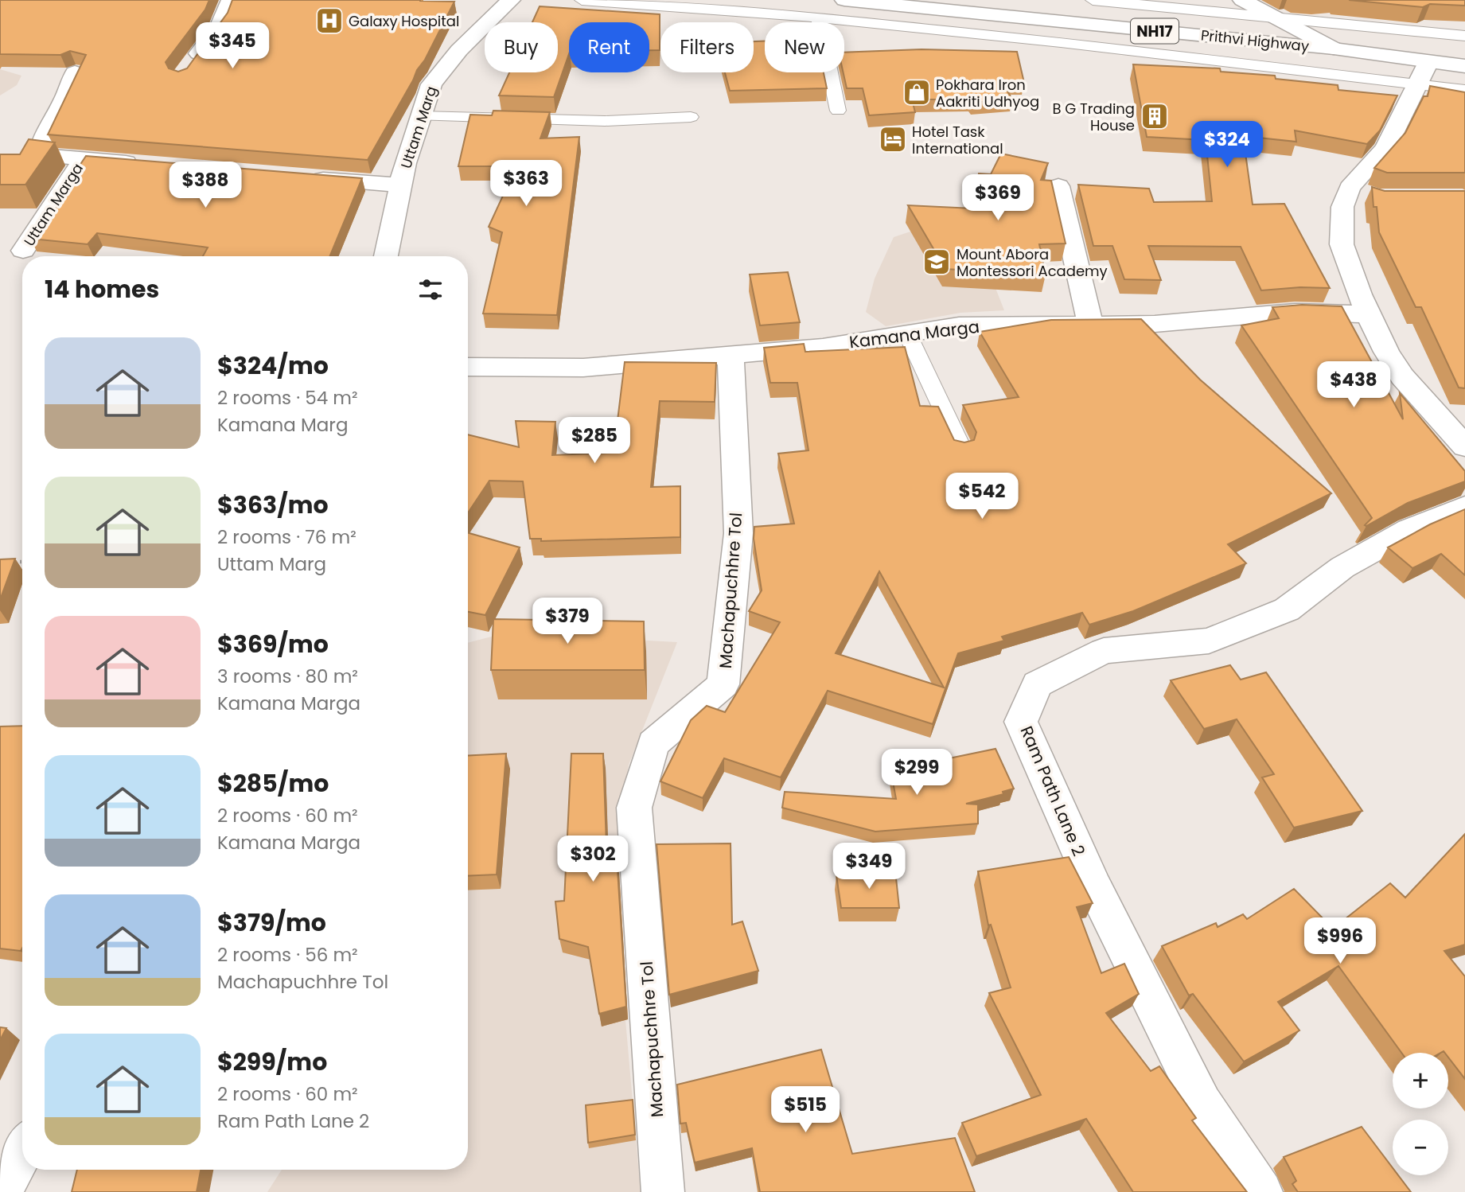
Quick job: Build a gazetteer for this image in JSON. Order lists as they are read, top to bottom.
{
  "streets": {
    "main road": [
      "NH17",
      "Prithvi Highway",
      "Uttam Marg",
      "Uttam Marga",
      "Kamana Marga",
      "Machapuchhre Tol",
      "Ram Path Lane 2"
    ]
  },
  "crossings": [
    ["Kamana Marga", "Machapuchhre Tol"]
  ],
  "places": {
    "hospital": ["Galaxy Hospital"],
    "shop": ["Pokhara Iron Aakriti Udhyog"],
    "building": ["B G Trading House"],
    "hotel": ["Hotel Task International"],
    "school or university": ["Mount Abora Montessori Academy"]
  },
  "page": {
    "price": [
      "$345",
      "$324",
      "$363",
      "$388",
      "$369",
      "$438",
      "$285",
      "$542",
      "$379",
      "$299",
      "$302",
      "$349",
      "$996",
      "$515"
    ],
    "chip": [
      "Buy",
      "Rent",
      "Filters",
      "New"
    ],
    "heading": "14 homes",
    "list": [
      {
        "name": "$324/mo",
        "note": "2 rooms · 54 m² · Kamana Marg"
      },
      {
        "name": "$363/mo",
        "note": "2 rooms · 76 m² · Uttam Marg"
      },
      {
        "name": "$369/mo",
        "note": "3 rooms · 80 m² · Kamana Marga"
      },
      {
        "name": "$285/mo",
        "note": "2 rooms · 60 m² · Kamana Marga"
      },
      {
        "name": "$379/mo",
        "note": "2 rooms · 56 m² · Machapuchhre Tol"
      },
      {
        "name": "$299/mo",
        "note": "2 rooms · 60 m² · Ram Path Lane 2"
      }
    ],
    "map_buttons": ["+", "−"]
  }
}
